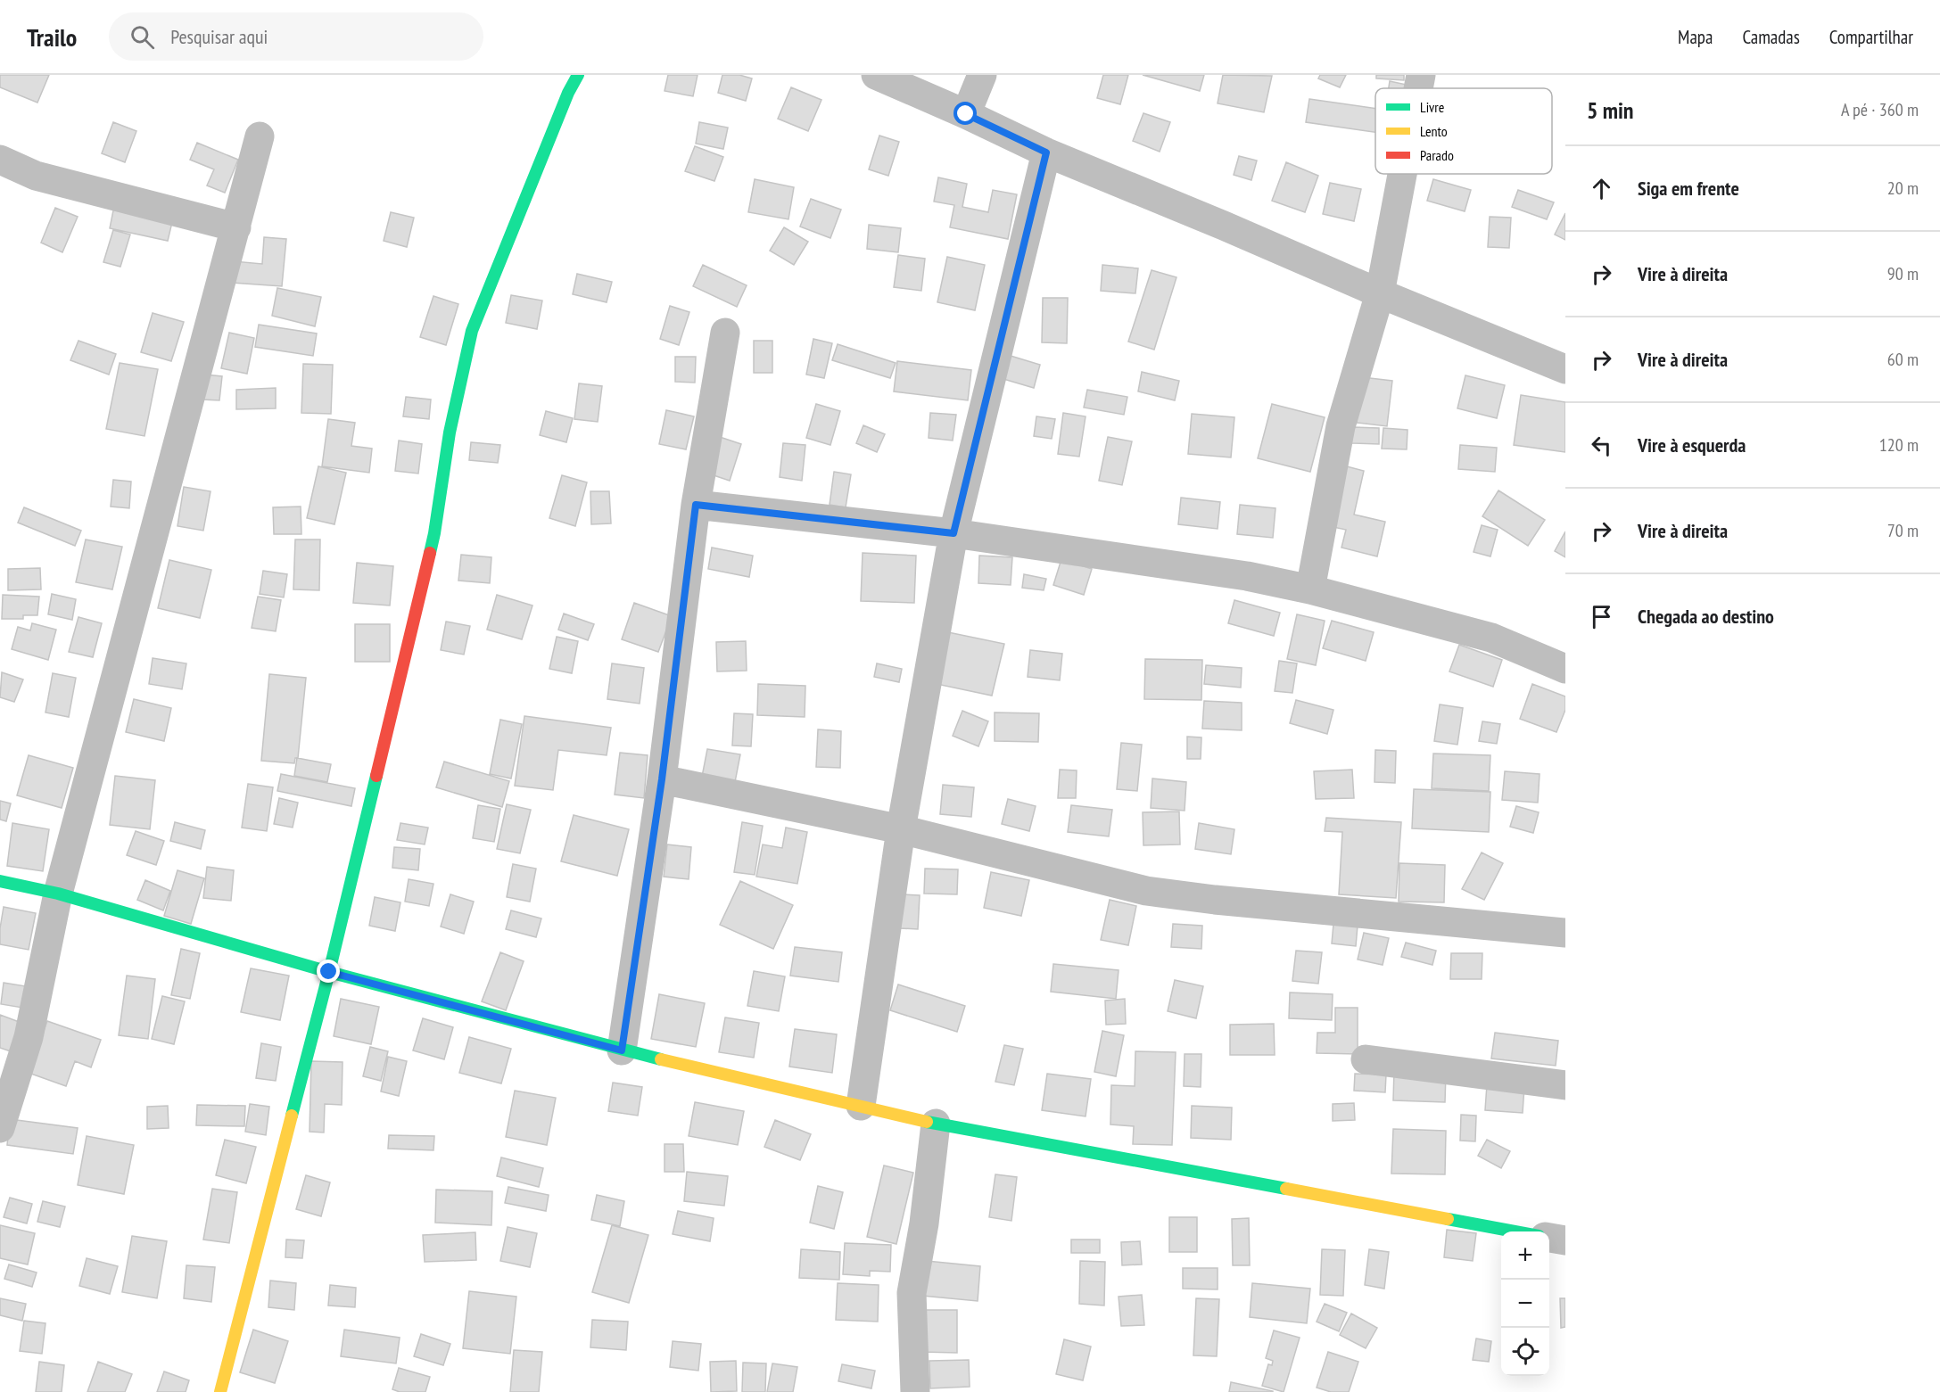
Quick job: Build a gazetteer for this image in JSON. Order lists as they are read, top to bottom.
{
  "legend": ["Livre", "Lento", "Parado"],
  "page": {
    "header": "Trailo",
    "search": "Pesquisar aqui",
    "nav": ["Mapa", "Camadas", "Compartilhar"],
    "heading": ["5 min", "A pé · 360 m"],
    "list": [
      ["Siga em frente", "20 m"],
      ["Vire à direita", "90 m"],
      ["Vire à direita", "60 m"],
      ["Vire à esquerda", "120 m"],
      ["Vire à direita", "70 m"],
      "Chegada ao destino"
    ],
    "map_buttons": ["+", "−"]
  }
}
